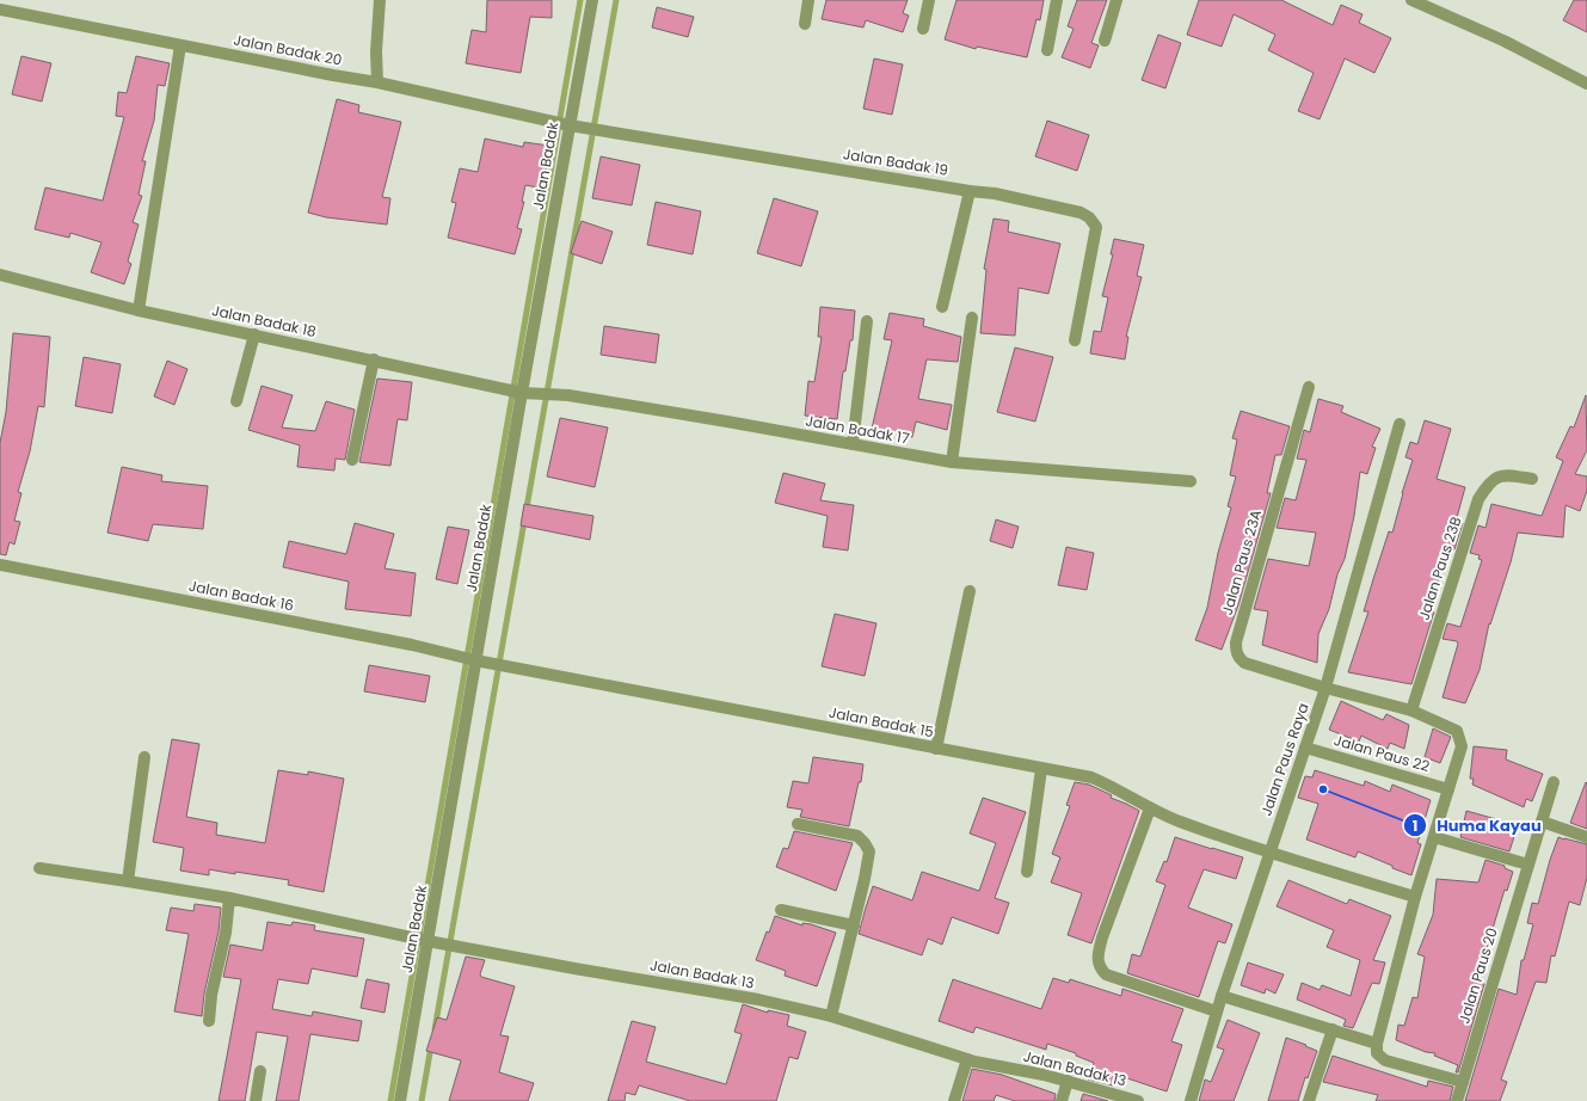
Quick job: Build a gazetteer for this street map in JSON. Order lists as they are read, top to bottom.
{
  "streets": {
    "street": [
      "Jalan Badak 20",
      "Jalan Badak 19",
      "Jalan Badak",
      "Jalan Badak 18",
      "Jalan Badak 17",
      "Jalan Paus 23A",
      "Jalan Paus 23B",
      "Jalan Badak 16",
      "Jalan Badak 15",
      "Jalan Paus 22",
      "Jalan Paus Raya",
      "Jalan Badak 13",
      "Jalan Paus 20"
    ]
  },
  "crossings": [
    ["Jalan Badak 20", "Jalan Badak 19"],
    ["Jalan Badak 20", "Jalan Badak"],
    ["Jalan Badak 19", "Jalan Badak"],
    ["Jalan Badak", "Jalan Badak 18"],
    ["Jalan Badak", "Jalan Badak 17"],
    ["Jalan Badak", "Jalan Badak 16"],
    ["Jalan Badak", "Jalan Badak 15"],
    ["Jalan Badak", "Jalan Badak 13"],
    ["Jalan Badak 18", "Jalan Badak 17"],
    ["Jalan Paus 23A", "Jalan Paus Raya"],
    ["Jalan Badak 16", "Jalan Badak 15"],
    ["Jalan Badak 15", "Jalan Paus Raya"],
    ["Jalan Paus 22", "Jalan Paus Raya"]
  ],
  "places": ["Huma Kayau"]
}
